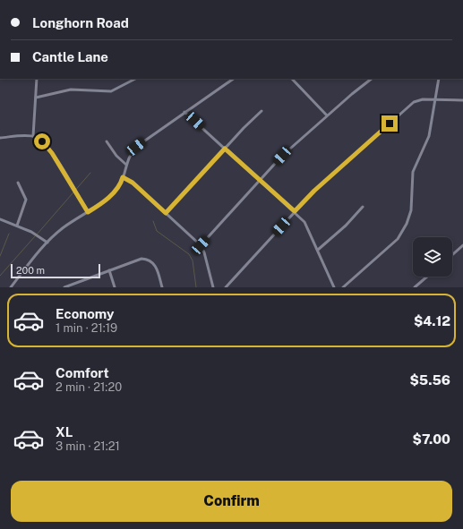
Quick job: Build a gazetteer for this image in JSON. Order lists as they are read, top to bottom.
{
  "scale_bar": "200 m",
  "page": {
    "banner": ["Longhorn Road", "Cantle Lane"],
    "scale": "200 m",
    "list": [
      {
        "name": "Economy",
        "note": "1 min · 21:19",
        "value": "$4.12"
      },
      {
        "name": "Comfort",
        "note": "2 min · 21:20",
        "value": "$5.56"
      },
      {
        "name": "XL",
        "note": "3 min · 21:21",
        "value": "$7.00"
      }
    ],
    "buttons": "Confirm"
  }
}
